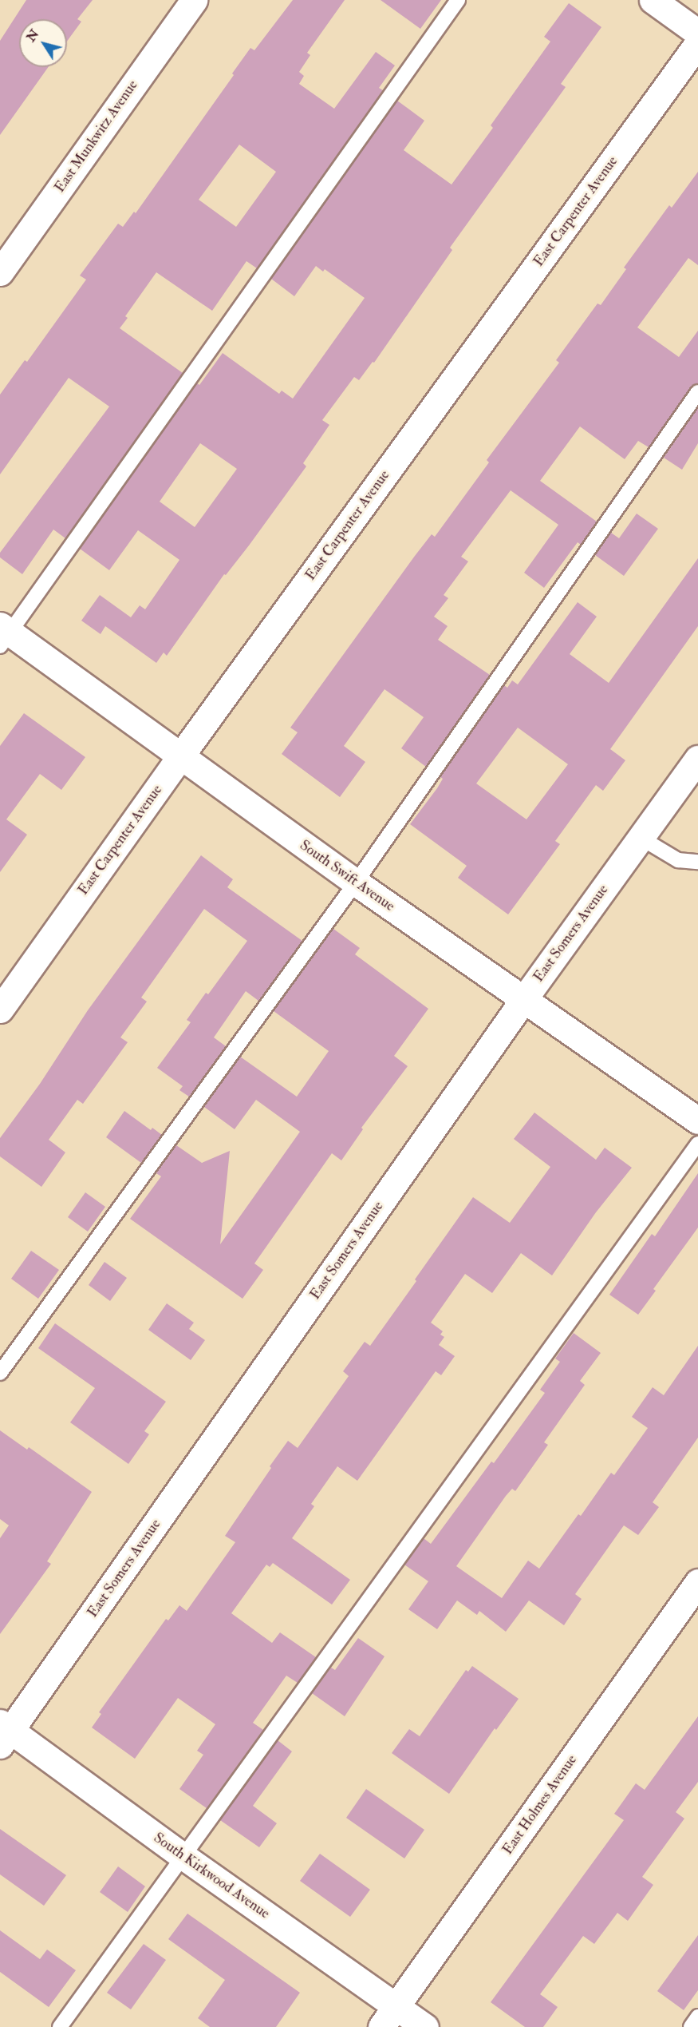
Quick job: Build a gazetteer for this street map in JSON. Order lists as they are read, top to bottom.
{
  "streets": {
    "street": [
      "East Munkwitz Avenue",
      "East Carpenter Avenue",
      "South Swift Avenue",
      "East Somers Avenue",
      "East Holmes Avenue",
      "South Kirkwood Avenue"
    ]
  },
  "crossings": [
    ["East Carpenter Avenue", "South Swift Avenue"],
    ["South Swift Avenue", "East Somers Avenue"],
    ["East Somers Avenue", "South Kirkwood Avenue"],
    ["East Holmes Avenue", "South Kirkwood Avenue"]
  ],
  "north": "top left"
}
